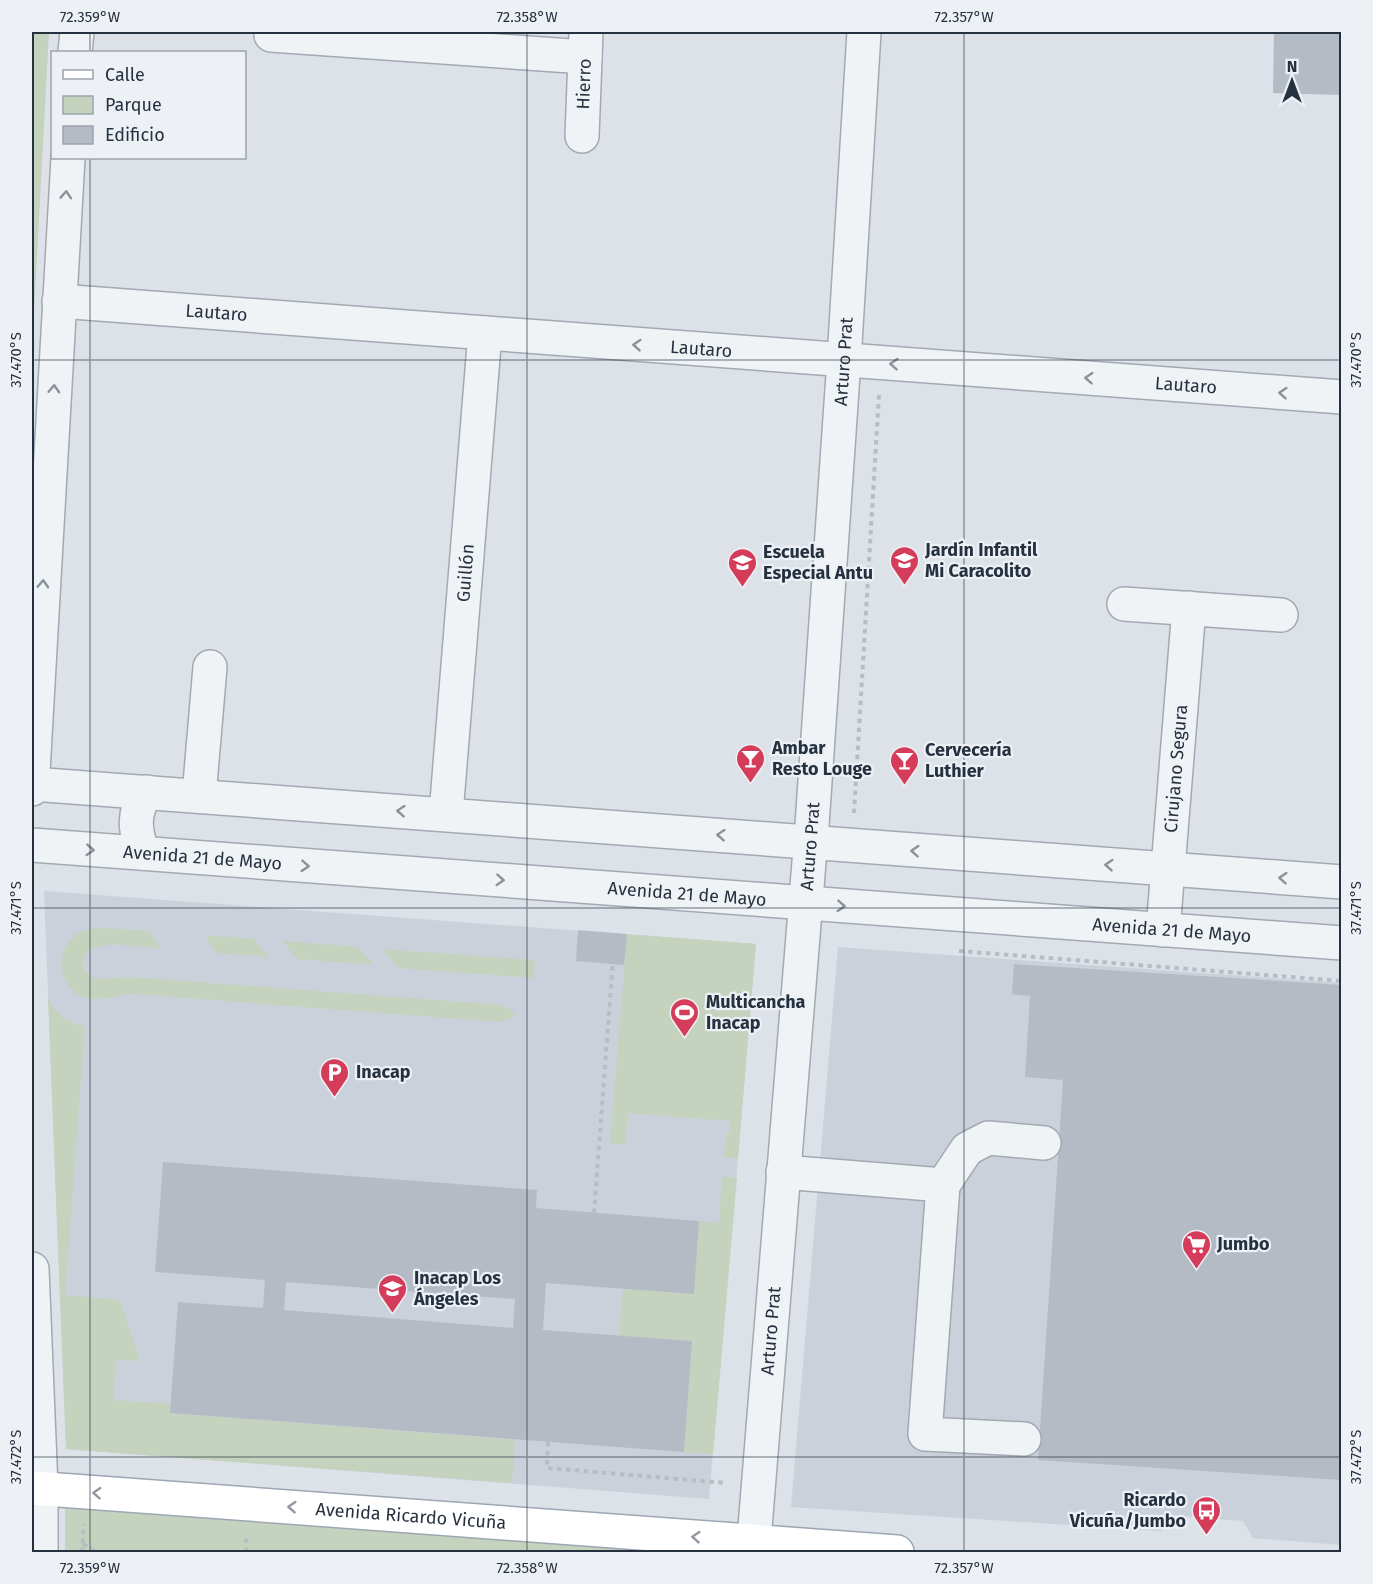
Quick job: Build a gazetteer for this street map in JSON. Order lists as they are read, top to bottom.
{
  "streets": {
    "main road": ["Avenida Ricardo Vicuña"],
    "street": [
      "Hierro",
      "Lautaro",
      "Arturo Prat",
      "Guillón",
      "Cirujano Segura",
      "Avenida 21 de Mayo"
    ]
  },
  "crossings": [
    ["Lautaro", "Arturo Prat"],
    ["Lautaro", "Guillón"],
    ["Arturo Prat", "Avenida 21 de Mayo"],
    ["Arturo Prat", "Avenida Ricardo Vicuña"],
    ["Cirujano Segura", "Avenida 21 de Mayo"]
  ],
  "one_way": ["Lautaro", "Avenida Ricardo Vicuña"],
  "places": {
    "school or university": ["Jardín Infantil Mi Caracolito", "Escuela Especial Antu", "Inacap Los Ángeles"],
    "bar": ["Ambar Resto Louge", "Cervecería Luthier"],
    "sports": ["Multicancha Inacap"],
    "parking": ["Inacap"],
    "supermarket": ["Jumbo"],
    "bus stop": ["Ricardo Vicuña/Jumbo"]
  },
  "legend": ["Calle", "Parque", "Edificio"],
  "north": "top",
  "coordinates": [
    "72.359°W",
    "72.358°W",
    "72.357°W",
    "37.470°S",
    "37.471°S",
    "37.472°S"
  ]
}
